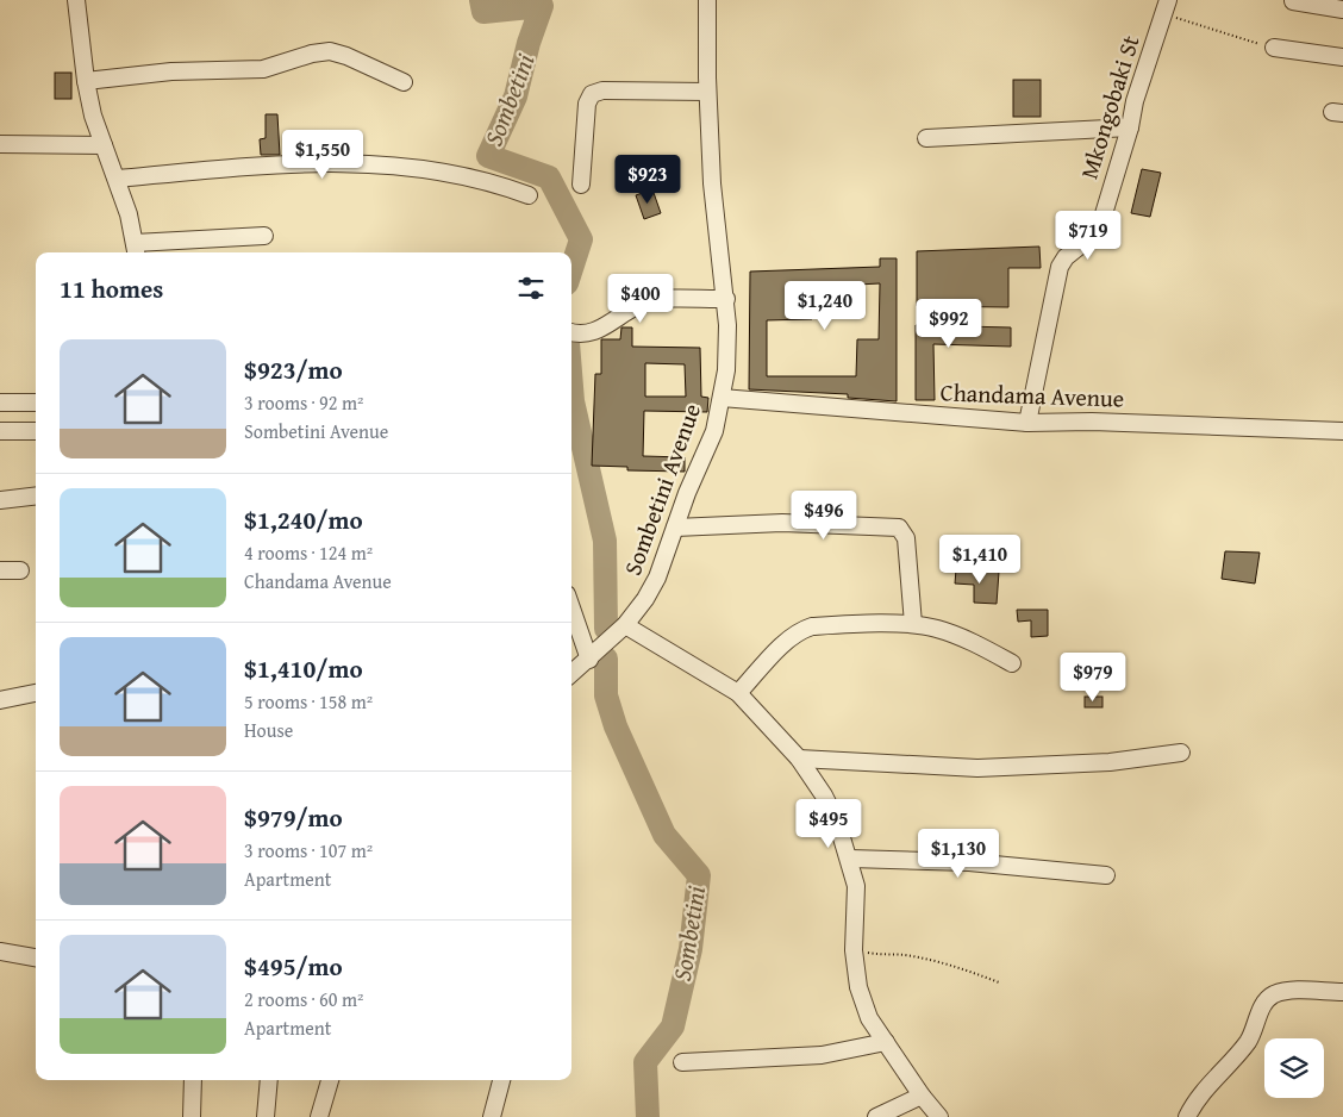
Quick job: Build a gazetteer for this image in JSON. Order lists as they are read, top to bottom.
{
  "streets": {
    "street": ["Mkongobaki St", "Chandama Avenue", "Sombetini Avenue"]
  },
  "crossings": [
    ["Mkongobaki St", "Chandama Avenue"],
    ["Chandama Avenue", "Sombetini Avenue"]
  ],
  "water": ["Sombetini"],
  "page": {
    "price": [
      "$1,550",
      "$923",
      "$719",
      "$400",
      "$1,240",
      "$992",
      "$496",
      "$1,410",
      "$979",
      "$495",
      "$1,130"
    ],
    "heading": "11 homes",
    "list": [
      {
        "name": "$923/mo",
        "note": "3 rooms · 92 m² · Sombetini Avenue"
      },
      {
        "name": "$1,240/mo",
        "note": "4 rooms · 124 m² · Chandama Avenue"
      },
      {
        "name": "$1,410/mo",
        "note": "5 rooms · 158 m² · House"
      },
      {
        "name": "$979/mo",
        "note": "3 rooms · 107 m² · Apartment"
      },
      {
        "name": "$495/mo",
        "note": "2 rooms · 60 m² · Apartment"
      }
    ]
  }
}
